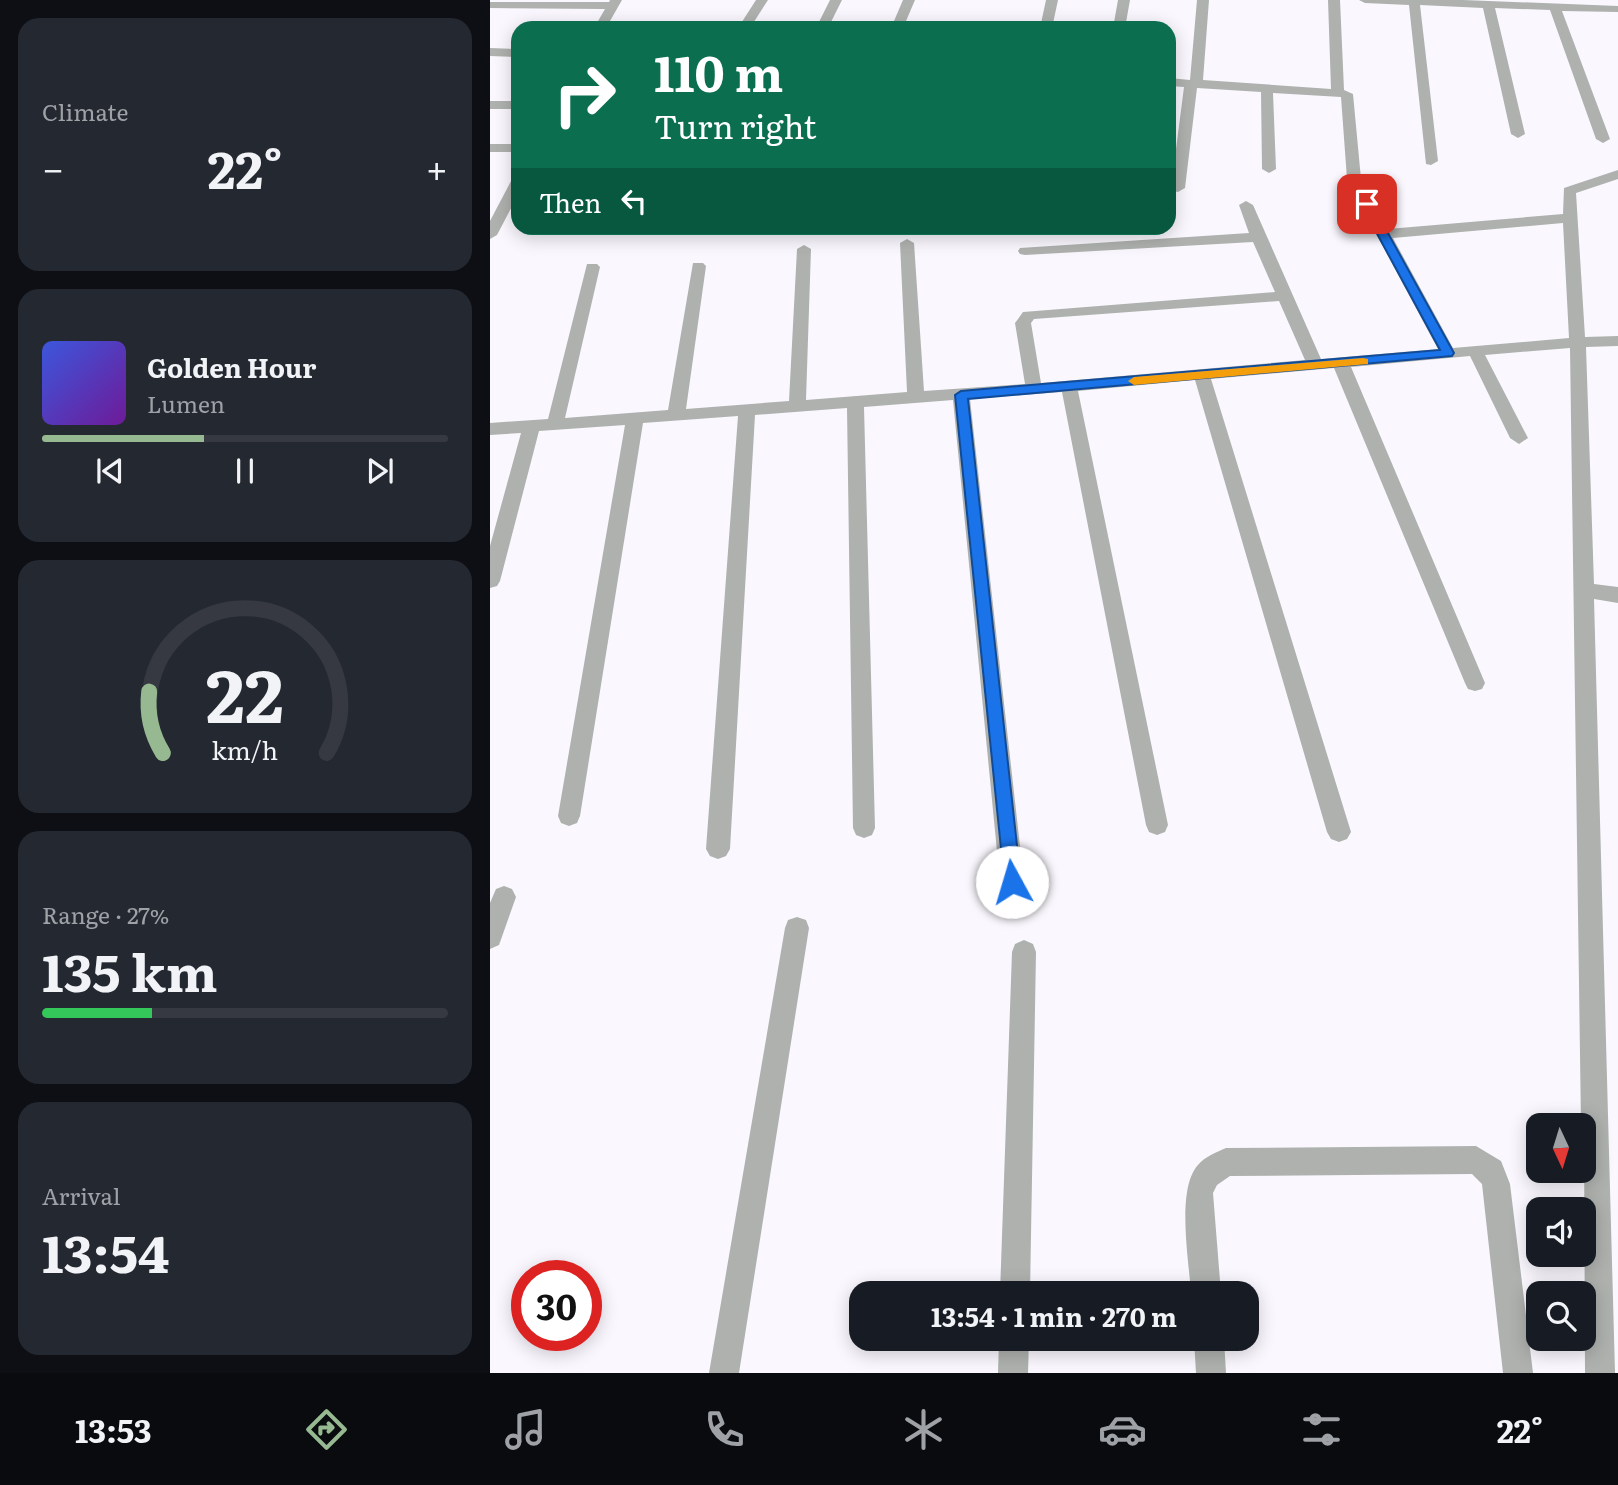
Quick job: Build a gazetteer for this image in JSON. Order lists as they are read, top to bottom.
{
  "north": "bottom",
  "page": {
    "tile": [
      "Climate",
      ["Range · 27%", "135 km"],
      ["Arrival", "13:54"]
    ],
    "turn": ["110 m", "Turn right"],
    "heat": ["−", "22°", "+"],
    "then": "Then",
    "song": ["Golden Hour", "Lumen"],
    "limit": "30",
    "trip": "13:54 · 1 min · 270 m",
    "tabs": ["13:53", "22°"],
    "gauge": ["22", "km/h"]
  }
}
